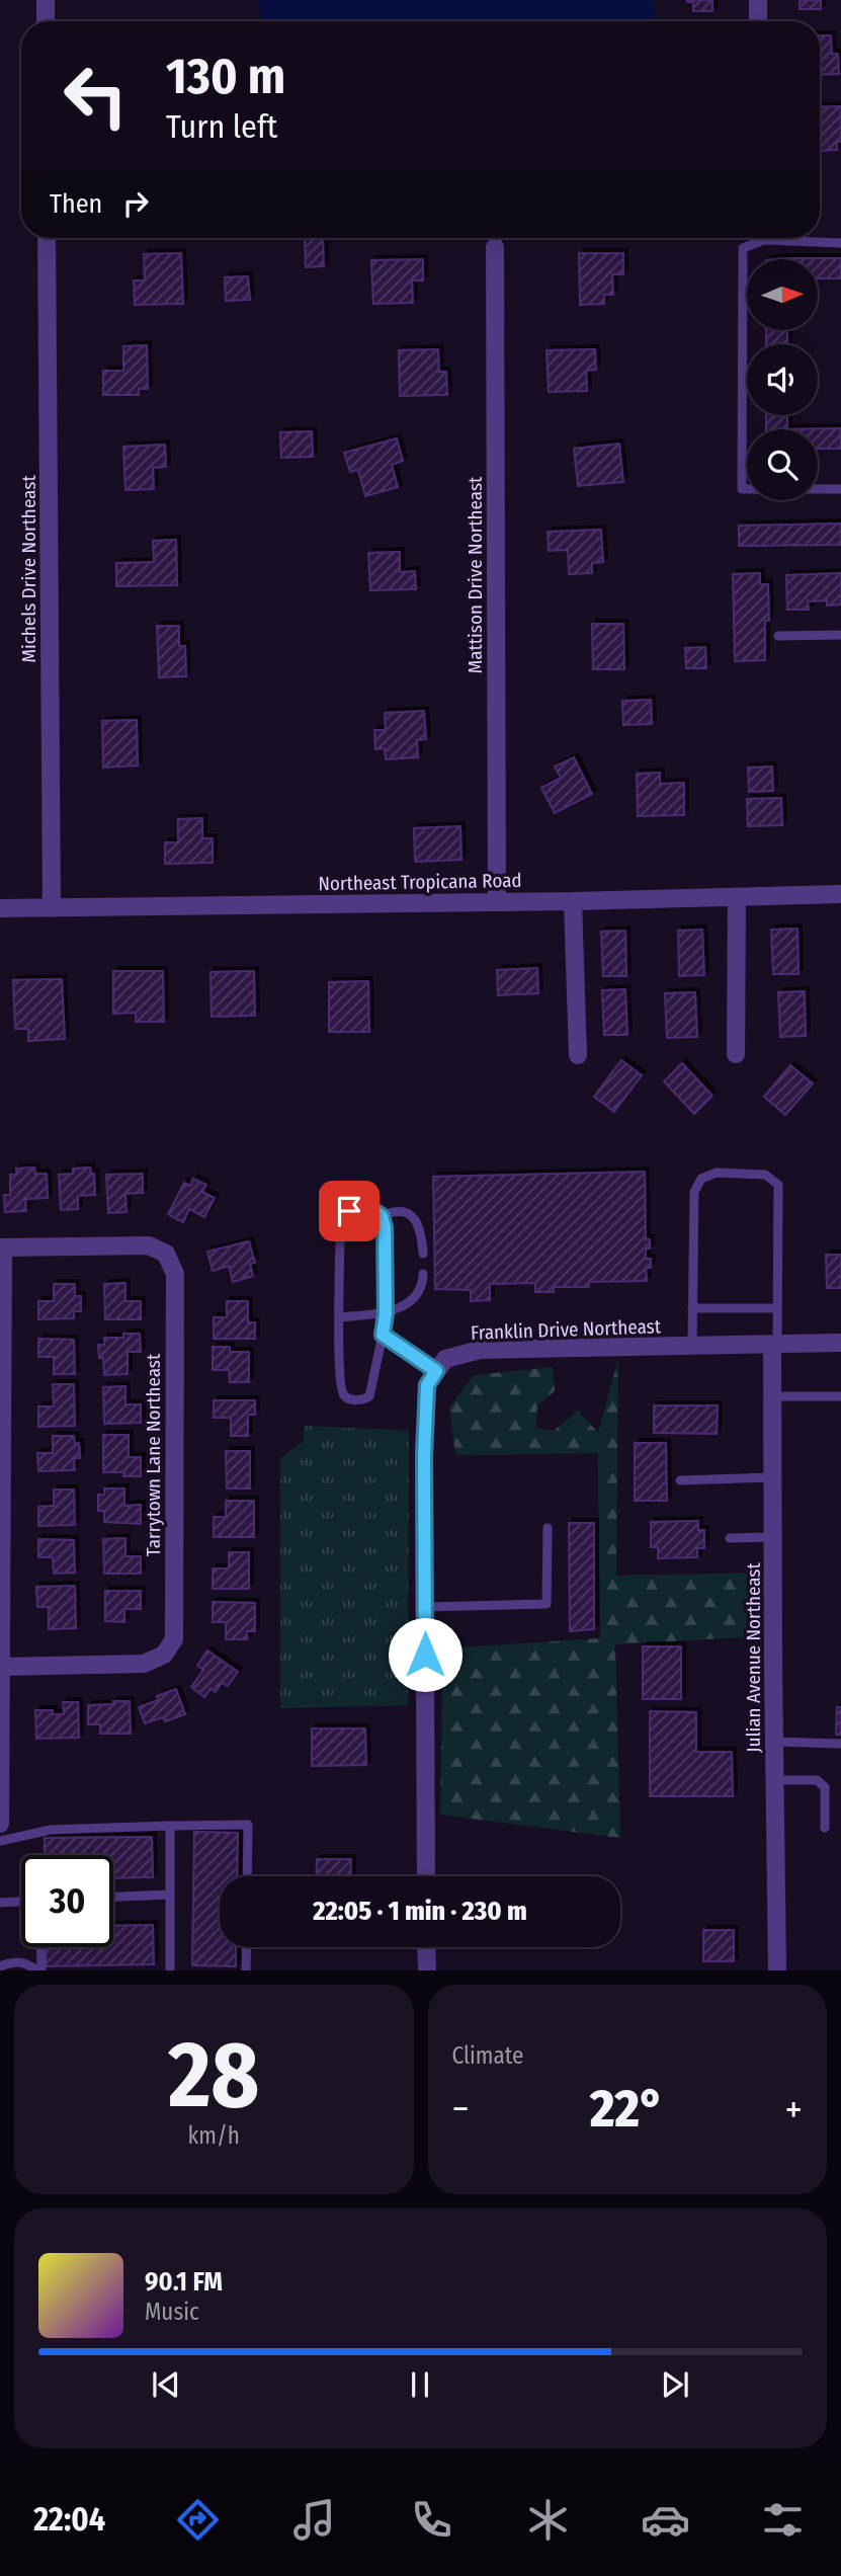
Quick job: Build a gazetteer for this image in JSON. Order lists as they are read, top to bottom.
{
  "streets": {
    "street": [
      "Michels Drive Northeast",
      "Mattison Drive Northeast",
      "Northeast Tropicana Road",
      "Franklin Drive Northeast",
      "Tarrytown Lane Northeast",
      "Julian Avenue Northeast"
    ]
  },
  "crossings": [
    ["Michels Drive Northeast", "Northeast Tropicana Road"],
    ["Mattison Drive Northeast", "Northeast Tropicana Road"],
    ["Franklin Drive Northeast", "Julian Avenue Northeast"]
  ],
  "north": "right",
  "page": {
    "turn": ["130 m", "Turn left"],
    "then": "Then",
    "limit": "30",
    "trip": "22:05 · 1 min · 230 m",
    "tile": [
      ["28", "km/h"],
      "Climate"
    ],
    "heat": ["−", "22°", "+"],
    "song": ["90.1 FM", "Music"],
    "tabs": "22:04"
  }
}
